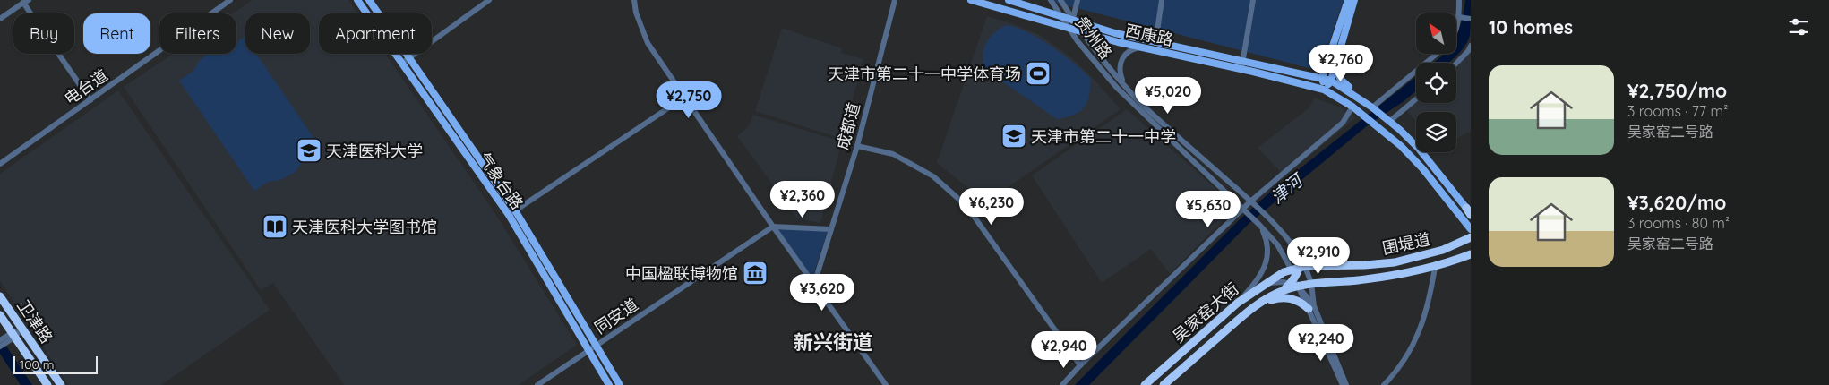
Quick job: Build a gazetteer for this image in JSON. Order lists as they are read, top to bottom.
{
  "streets": {
    "highway": ["围堤道", "吴家窑大街", "卫津路"],
    "main road": ["西康路", "气象台路"],
    "street": [
      "贵州路",
      "电台道",
      "成都道",
      "同安道"
    ]
  },
  "crossings": [
    ["西康路", "贵州路"],
    ["贵州路", "围堤道"],
    ["贵州路", "吴家窑大街"],
    ["气象台路", "同安道"],
    ["围堤道", "吴家窑大街"]
  ],
  "districts": ["新兴街道"],
  "water": ["津河"],
  "places": {
    "sports": ["天津市第二十一中学体育场"],
    "school or university": ["天津市第二十一中学", "天津医科大学"],
    "library": ["天津医科大学图书馆"],
    "museum": ["中国楹联博物馆"]
  },
  "scale_bar": "100 m",
  "north": "top left",
  "page": {
    "heading": "10 homes",
    "chip": [
      "Buy",
      "Rent",
      "Filters",
      "New",
      "Apartment"
    ],
    "price": [
      "¥2,760",
      "¥5,020",
      "¥2,750",
      "¥2,360",
      "¥6,230",
      "¥5,630",
      "¥2,910",
      "¥3,620",
      "¥2,240",
      "¥2,940"
    ],
    "list": [
      {
        "name": "¥2,750/mo",
        "note": "3 rooms · 77 m² · 吴家窑二号路"
      },
      {
        "name": "¥3,620/mo",
        "note": "3 rooms · 80 m² · 吴家窑二号路"
      }
    ],
    "scale": "100 m"
  }
}
